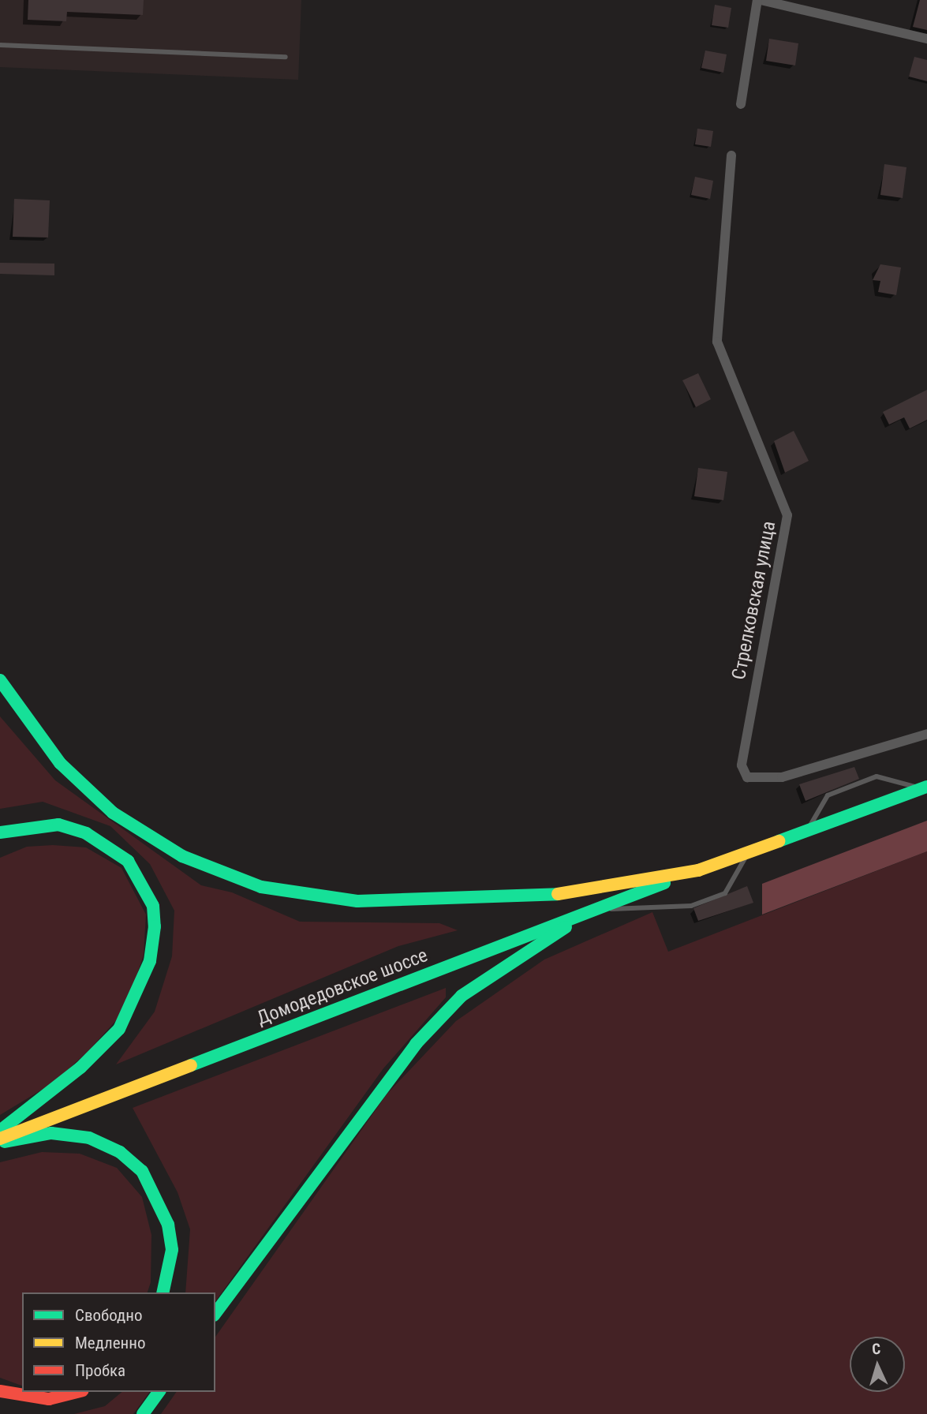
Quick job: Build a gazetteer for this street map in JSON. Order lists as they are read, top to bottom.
{
  "streets": {
    "main road": ["Домодедовское шоссе"],
    "street": ["Стрелковская улица"]
  },
  "legend": ["Свободно", "Медленно", "Пробка"],
  "north": "top"
}
